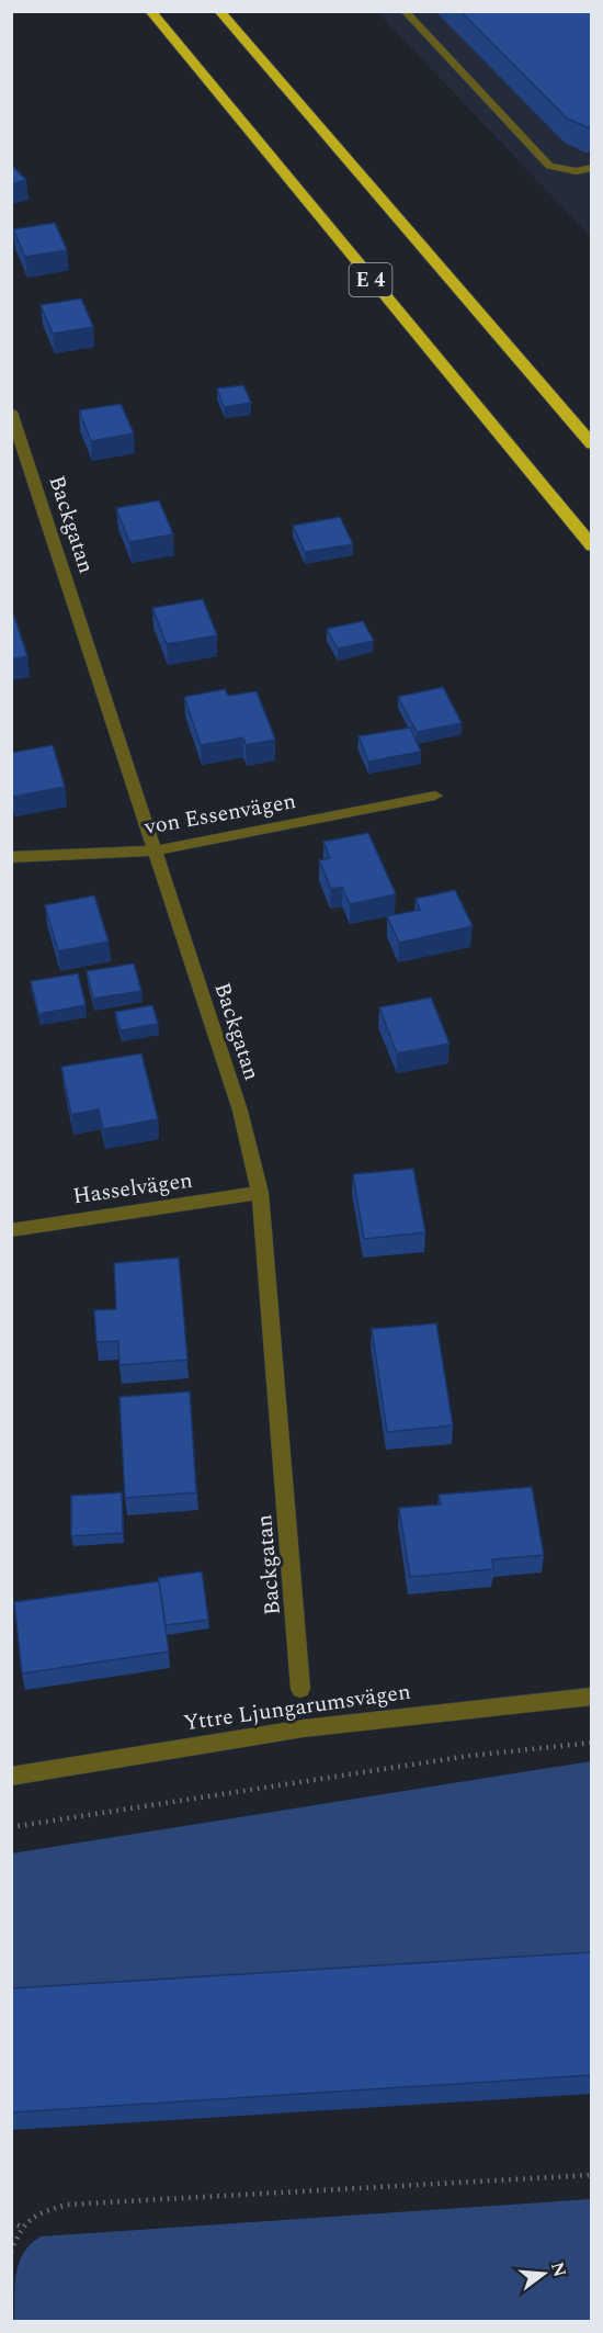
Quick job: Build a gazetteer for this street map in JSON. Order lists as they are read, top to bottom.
{
  "streets": {
    "highway": ["E 4"],
    "street": [
      "Backgatan",
      "von Essenvägen",
      "Hasselvägen",
      "Yttre Ljungarumsvägen"
    ]
  },
  "crossings": [
    ["Backgatan", "von Essenvägen"],
    ["Backgatan", "Hasselvägen"]
  ],
  "north": "right"
}
